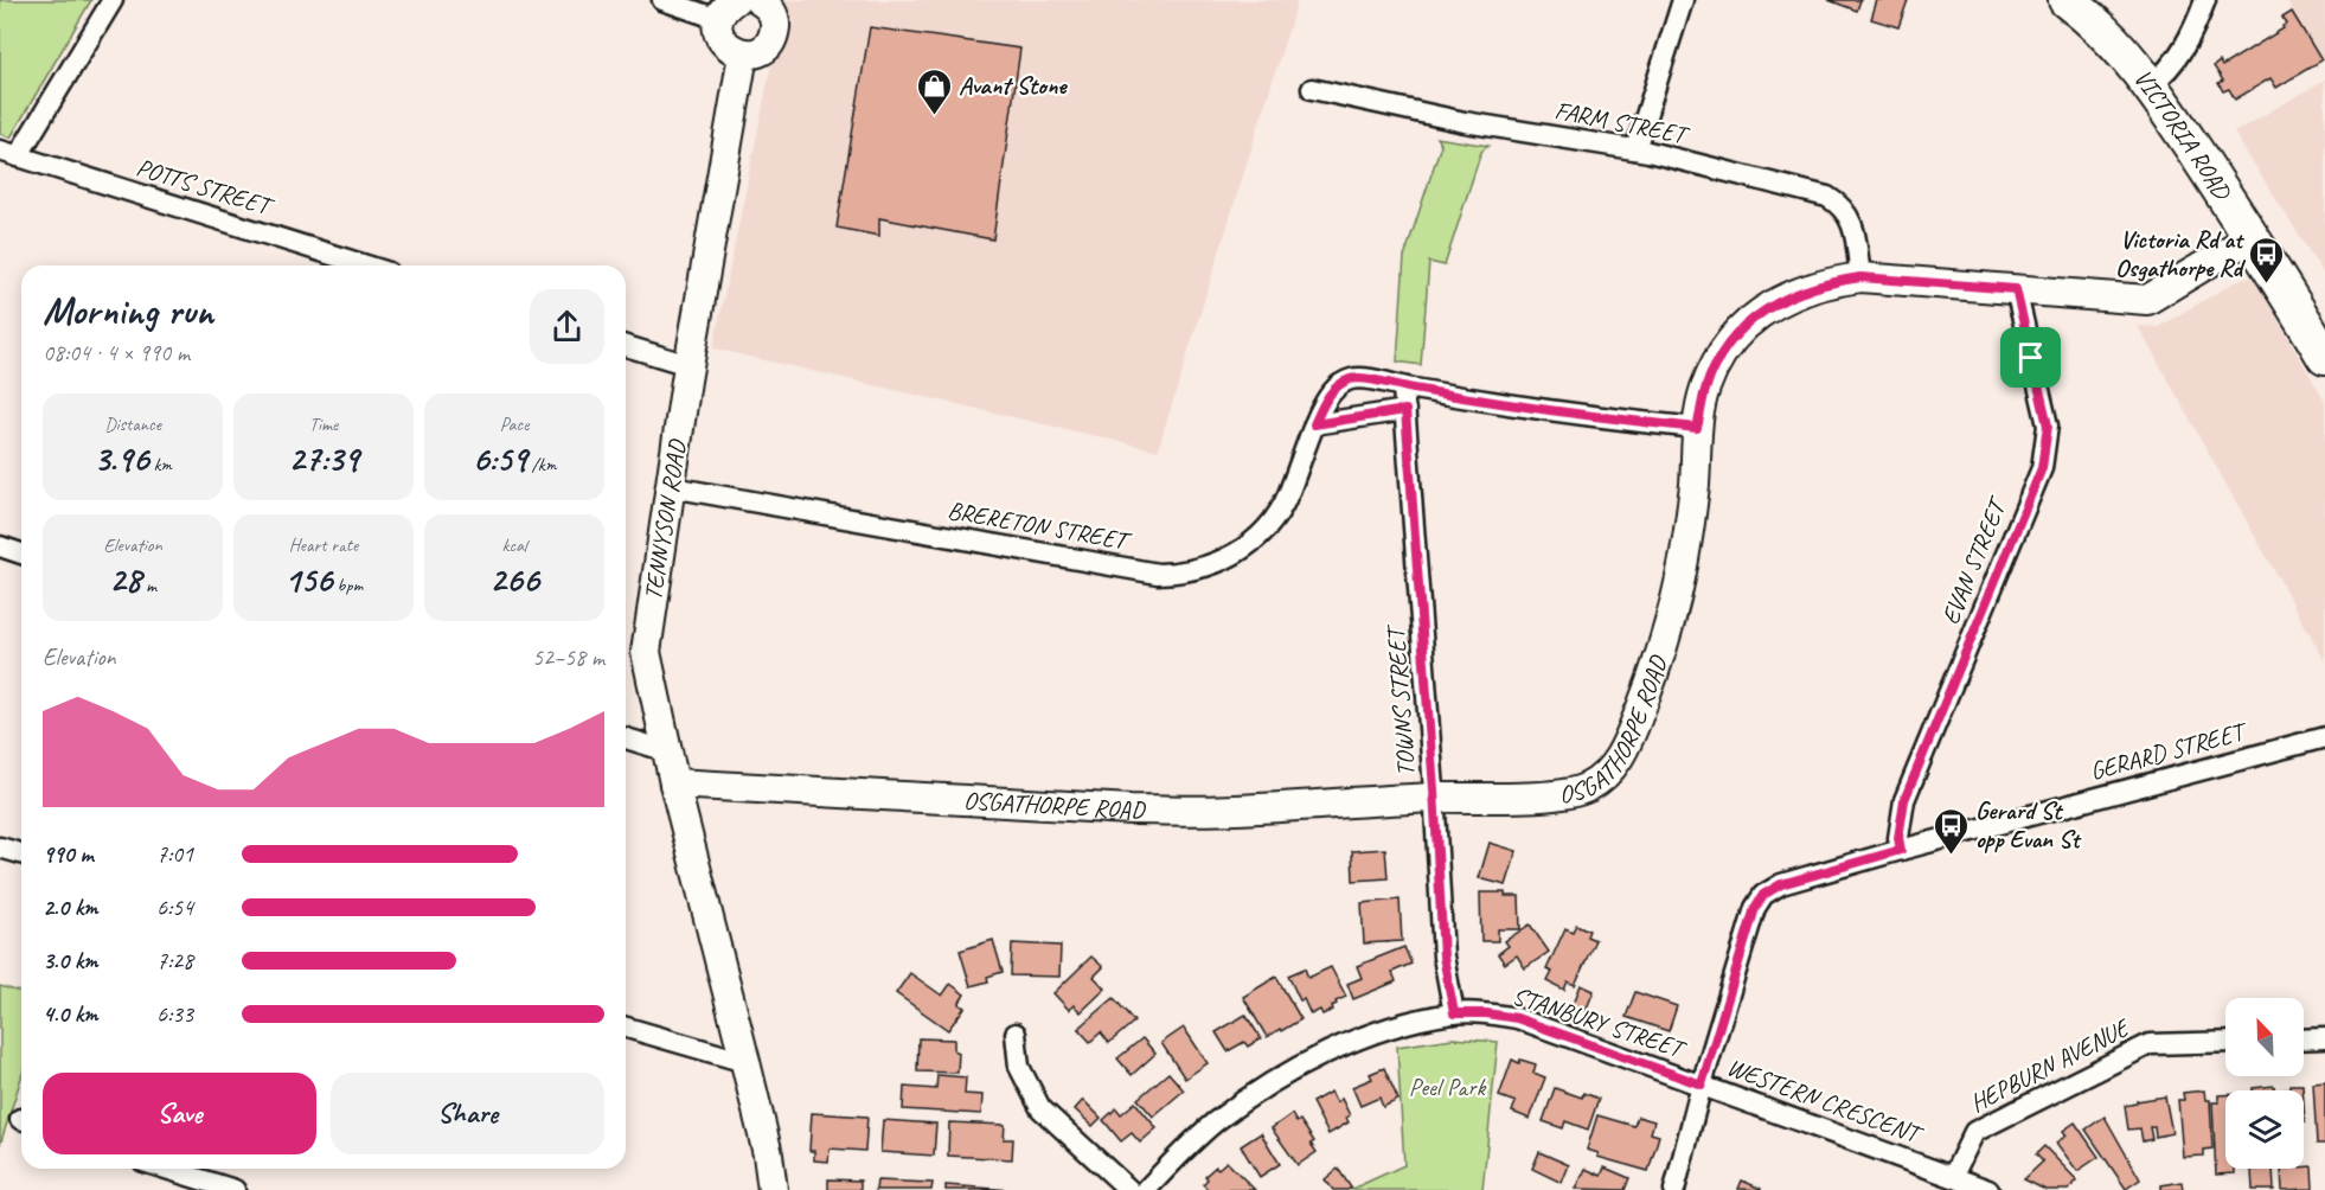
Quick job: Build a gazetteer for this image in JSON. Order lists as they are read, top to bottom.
{
  "streets": {
    "highway": ["VICTORIA ROAD"],
    "street": [
      "FARM STREET",
      "POTTS STREET",
      "TENNYSON ROAD",
      "BRERETON STREET",
      "EVAN STREET",
      "TOWNS STREET",
      "OSGATHORPE ROAD",
      "GERARD STREET",
      "STANBURY STREET",
      "HEPBURN AVENUE",
      "WESTERN CRESCENT"
    ]
  },
  "crossings": [
    ["FARM STREET", "OSGATHORPE ROAD"],
    ["VICTORIA ROAD", "OSGATHORPE ROAD"],
    ["TENNYSON ROAD", "BRERETON STREET"],
    ["TENNYSON ROAD", "OSGATHORPE ROAD"],
    ["BRERETON STREET", "TOWNS STREET"],
    ["BRERETON STREET", "OSGATHORPE ROAD"],
    ["EVAN STREET", "OSGATHORPE ROAD"],
    ["EVAN STREET", "GERARD STREET"],
    ["TOWNS STREET", "OSGATHORPE ROAD"],
    ["TOWNS STREET", "STANBURY STREET"],
    ["GERARD STREET", "STANBURY STREET"],
    ["GERARD STREET", "WESTERN CRESCENT"],
    ["STANBURY STREET", "WESTERN CRESCENT"],
    ["HEPBURN AVENUE", "WESTERN CRESCENT"]
  ],
  "parks": ["Peel Park"],
  "places": {
    "shop": ["Avant Stone"],
    "bus stop": ["Victoria Rd at Osgathorpe Rd", "Gerard St opp Evan St"]
  },
  "north": "top left",
  "page": {
    "heading": ["Morning run", "08:04 · 4 × 990 m"],
    "stats": [
      ["Distance", "3.96 km"],
      ["Time", "27:39"],
      ["Pace", "6:59 /km"],
      ["Elevation", "28 m"],
      ["Heart rate", "156 bpm"],
      ["kcal", "266"]
    ],
    "chart": ["Elevation", "52–58 m"],
    "list": [
      {
        "name": "990 m",
        "note": "7:01"
      },
      {
        "name": "2.0 km",
        "note": "6:54"
      },
      {
        "name": "3.0 km",
        "note": "7:28"
      },
      {
        "name": "4.0 km",
        "note": "6:33"
      }
    ],
    "buttons": ["Save", "Share"]
  }
}
